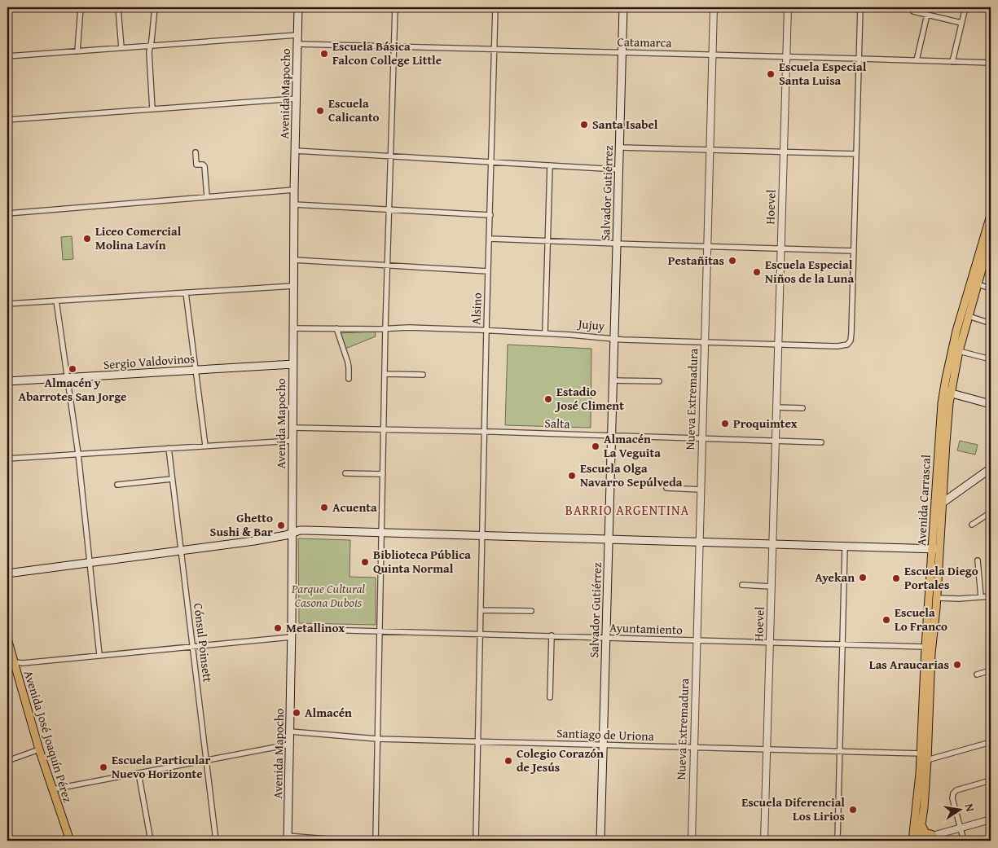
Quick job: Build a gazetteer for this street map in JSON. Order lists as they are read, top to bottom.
{
  "streets": {
    "main road": [
      "Avenida Mapocho",
      "Salvador Gutiérrez",
      "Sergio Valdovinos",
      "Avenida Carrascal",
      "Avenida José Joaquín Pérez"
    ],
    "street": [
      "Catamarca",
      "Hoevel",
      "Alsino",
      "Jujuy",
      "Nueva Extremadura",
      "Salta",
      "Ayuntamiento",
      "Cónsul Poinsett",
      "Santiago de Uriona"
    ]
  },
  "crossings": [
    ["Catamarca", "Avenida Mapocho"],
    ["Catamarca", "Salvador Gutiérrez"],
    ["Catamarca", "Hoevel"],
    ["Catamarca", "Alsino"],
    ["Catamarca", "Nueva Extremadura"],
    ["Avenida Mapocho", "Jujuy"],
    ["Avenida Mapocho", "Sergio Valdovinos"],
    ["Avenida Mapocho", "Salta"],
    ["Avenida Mapocho", "Ayuntamiento"],
    ["Avenida Mapocho", "Santiago de Uriona"],
    ["Salvador Gutiérrez", "Jujuy"],
    ["Salvador Gutiérrez", "Salta"],
    ["Salvador Gutiérrez", "Ayuntamiento"],
    ["Salvador Gutiérrez", "Santiago de Uriona"],
    ["Hoevel", "Jujuy"],
    ["Hoevel", "Salta"],
    ["Hoevel", "Ayuntamiento"],
    ["Hoevel", "Santiago de Uriona"],
    ["Alsino", "Jujuy"],
    ["Alsino", "Salta"],
    ["Alsino", "Ayuntamiento"],
    ["Alsino", "Santiago de Uriona"],
    ["Jujuy", "Nueva Extremadura"],
    ["Nueva Extremadura", "Salta"],
    ["Nueva Extremadura", "Ayuntamiento"],
    ["Nueva Extremadura", "Santiago de Uriona"],
    ["Avenida Carrascal", "Ayuntamiento"],
    ["Avenida Carrascal", "Santiago de Uriona"]
  ],
  "districts": ["BARRIO ARGENTINA"],
  "parks": ["Parque Cultural Casona Dubois"],
  "places": [
    "Escuela Básica Falcon College Little",
    "Escuela Especial Santa Luisa",
    "Escuela Calicanto",
    "Santa Isabel",
    "Liceo Comercial Molina Lavín",
    "Pestañitas",
    "Escuela Especial Niños de la Luna",
    "Almacén y Abarrotes San Jorge",
    "Estadio José Climent",
    "Proquimtex",
    "Almacén La Veguita",
    "Escuela Olga Navarro Sepúlveda",
    "Acuenta",
    "Ghetto Sushi & Bar",
    "Biblioteca Pública Quinta Normal",
    "Ayekan",
    "Escuela Diego Portales",
    "Escuela Lo Franco",
    "Metallinox",
    "Las Araucarias",
    "Almacén",
    "Colegio Corazón de Jesús",
    "Escuela Particular Nuevo Horizonte",
    "Escuela Diferencial Los Lirios"
  ],
  "north": "right"
}
